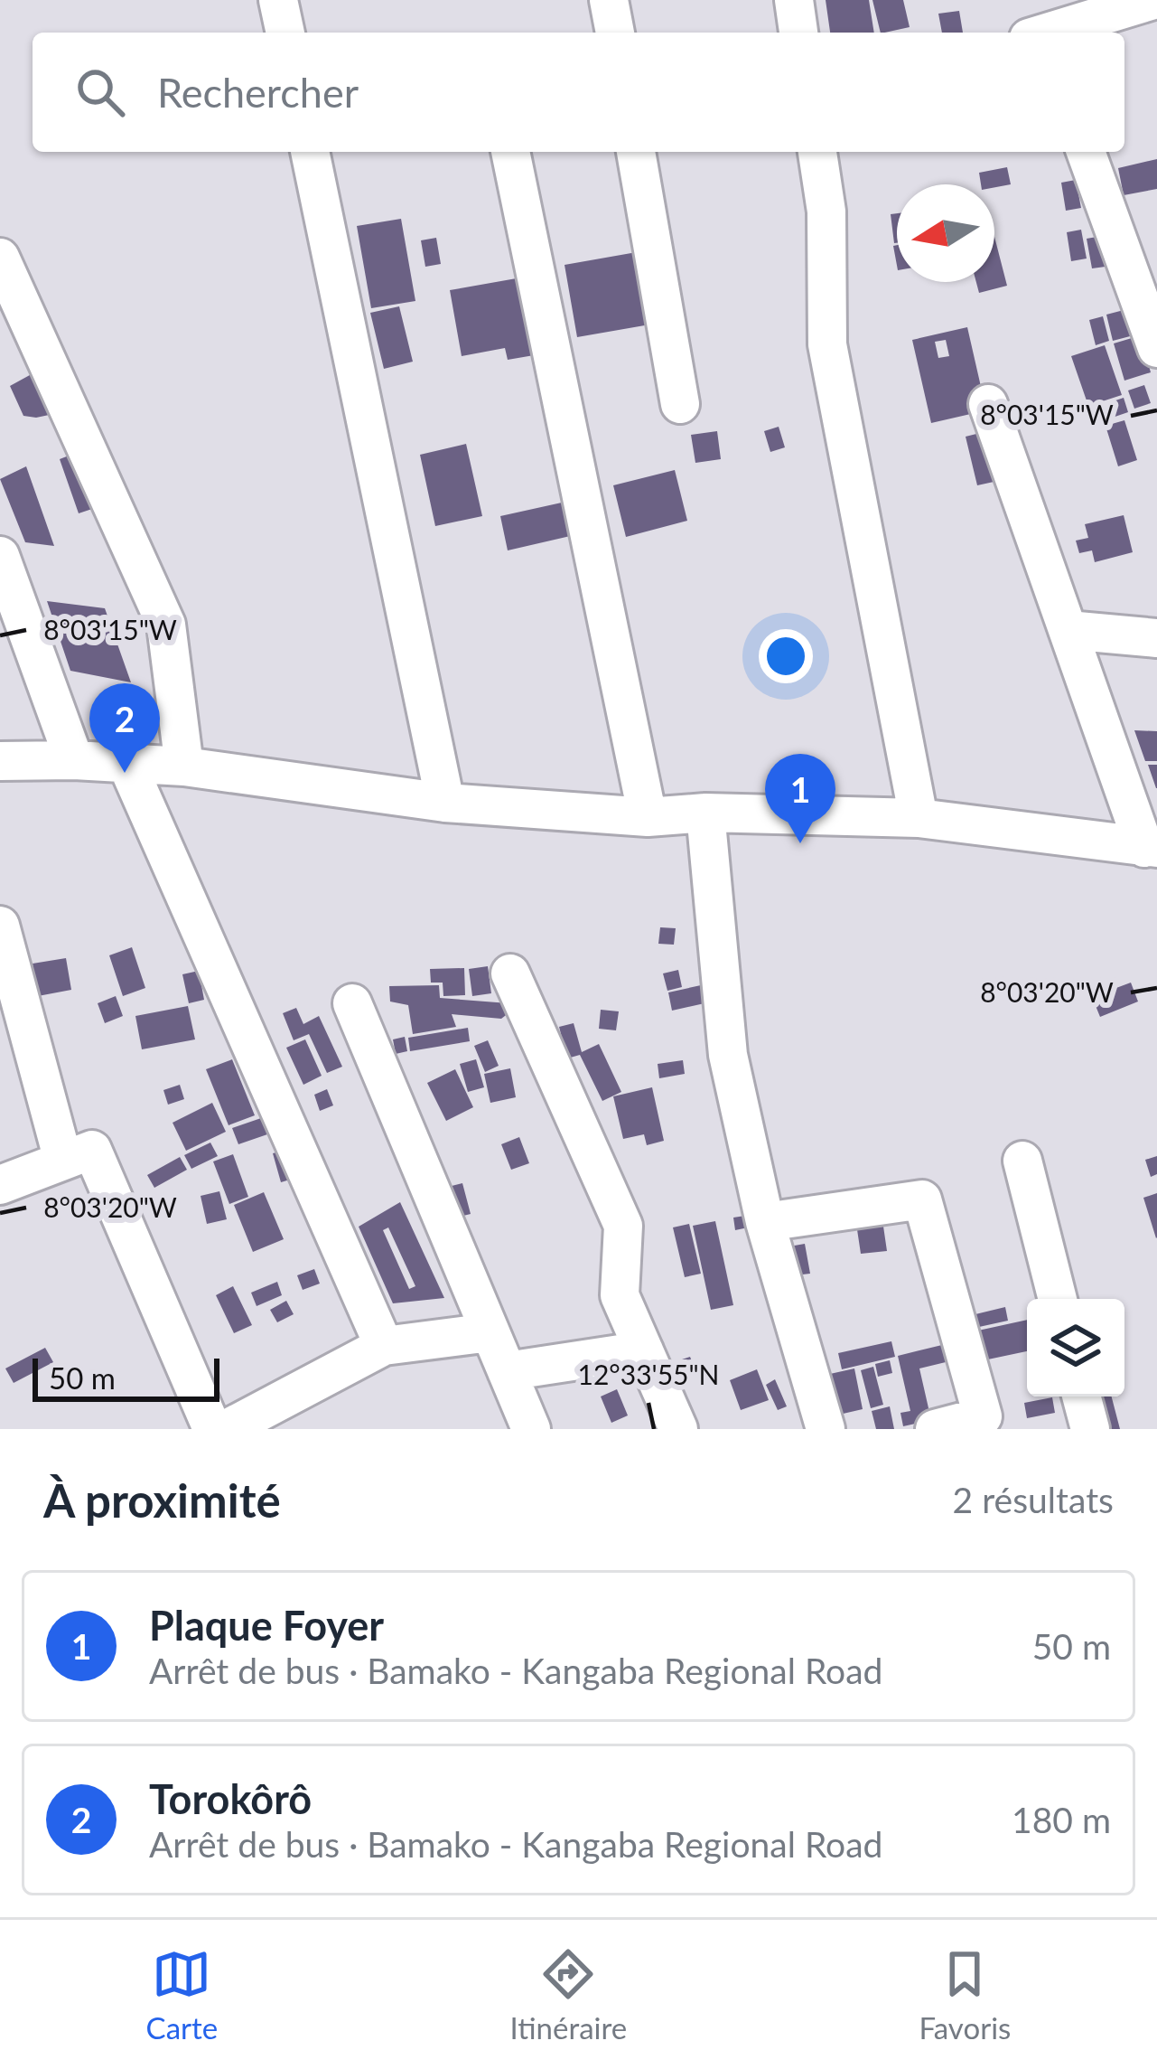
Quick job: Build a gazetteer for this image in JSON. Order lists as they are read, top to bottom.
{
  "scale_bar": "50 m",
  "north": "left",
  "page": {
    "search": "Rechercher",
    "pins": ["2", "1"],
    "scale": "50 m",
    "heading": ["À proximité", "2 résultats"],
    "list": [
      {
        "mark": "1",
        "name": "Plaque Foyer",
        "note": "Arrêt de bus · Bamako - Kangaba Regional Road",
        "value": "50 m"
      },
      {
        "mark": "2",
        "name": "Torokôrô",
        "note": "Arrêt de bus · Bamako - Kangaba Regional Road",
        "value": "180 m"
      }
    ],
    "nav": ["Carte", "Itinéraire", "Favoris"]
  },
  "coordinates": ["8°03'15\"W", "8°03'20\"W", "12°33'55\"N"]
}
